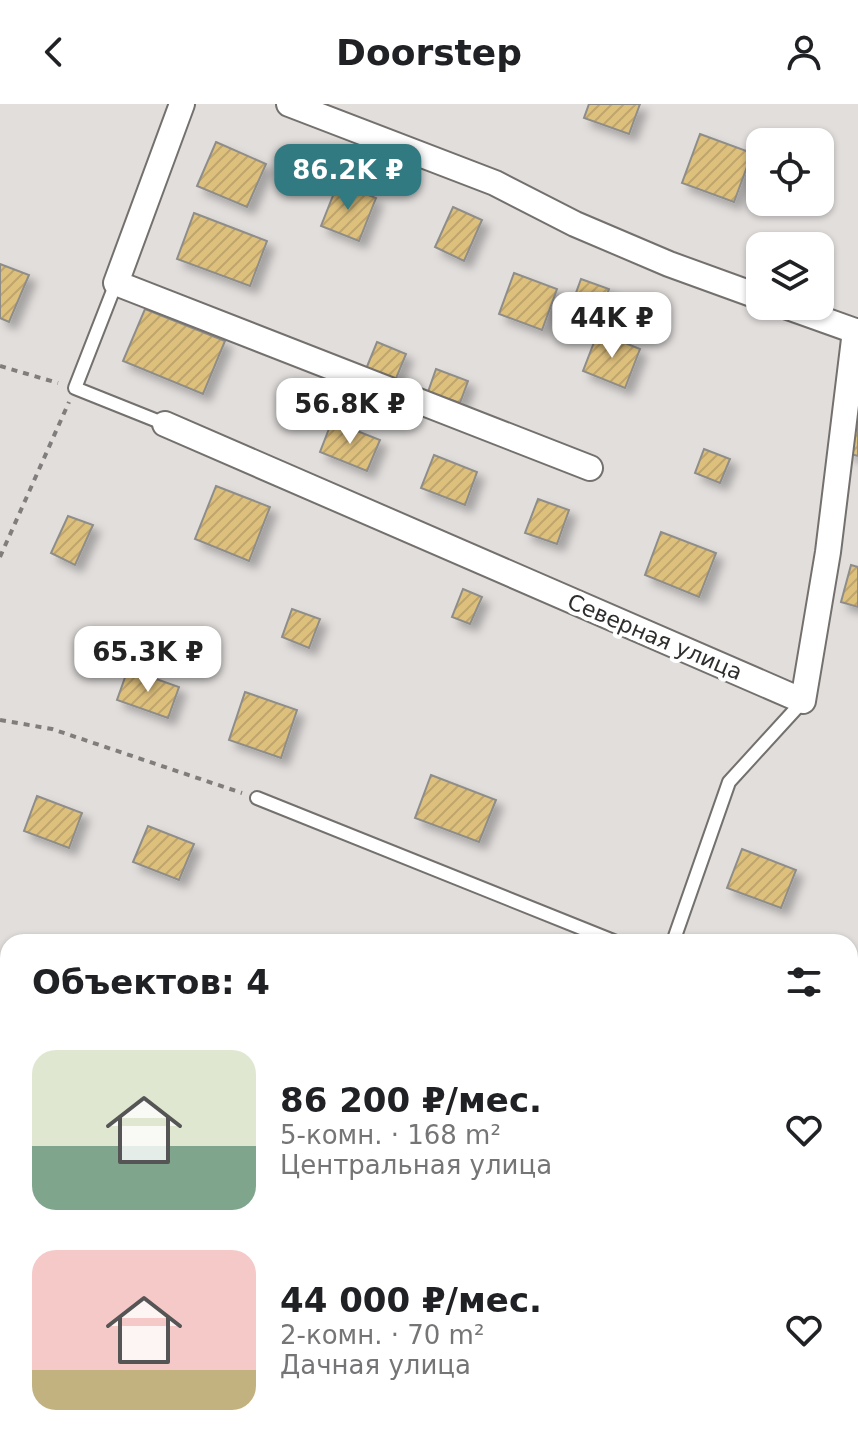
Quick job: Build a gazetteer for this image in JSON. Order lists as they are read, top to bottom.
{
  "streets": {
    "street": ["Северная улица"]
  },
  "page": {
    "header": "Doorstep",
    "price": [
      "86.2K ₽",
      "44K ₽",
      "56.8K ₽",
      "65.3K ₽"
    ],
    "heading": "Объектов: 4",
    "list": [
      {
        "name": "86 200 ₽/мес.",
        "note": "5-комн. · 168 m² · Центральная улица"
      },
      {
        "name": "44 000 ₽/мес.",
        "note": "2-комн. · 70 m² · Дачная улица"
      }
    ]
  }
}
